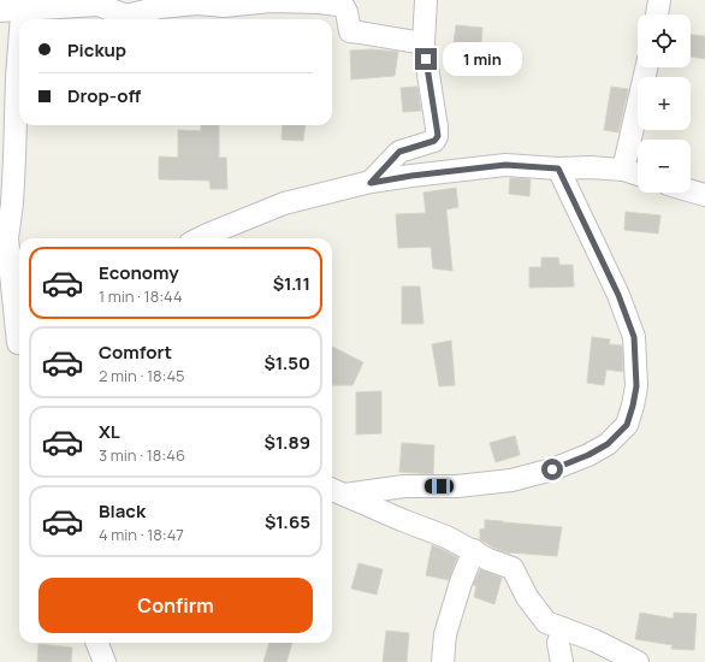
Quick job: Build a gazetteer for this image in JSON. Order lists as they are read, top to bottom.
{
  "page": {
    "map_buttons": ["+", "−"],
    "banner": ["Pickup", "Drop-off"],
    "bubble": "1 min",
    "list": [
      {
        "name": "Economy",
        "note": "1 min · 18:44",
        "value": "$1.11"
      },
      {
        "name": "Comfort",
        "note": "2 min · 18:45",
        "value": "$1.50"
      },
      {
        "name": "XL",
        "note": "3 min · 18:46",
        "value": "$1.89"
      },
      {
        "name": "Black",
        "note": "4 min · 18:47",
        "value": "$1.65"
      }
    ],
    "buttons": "Confirm"
  }
}
